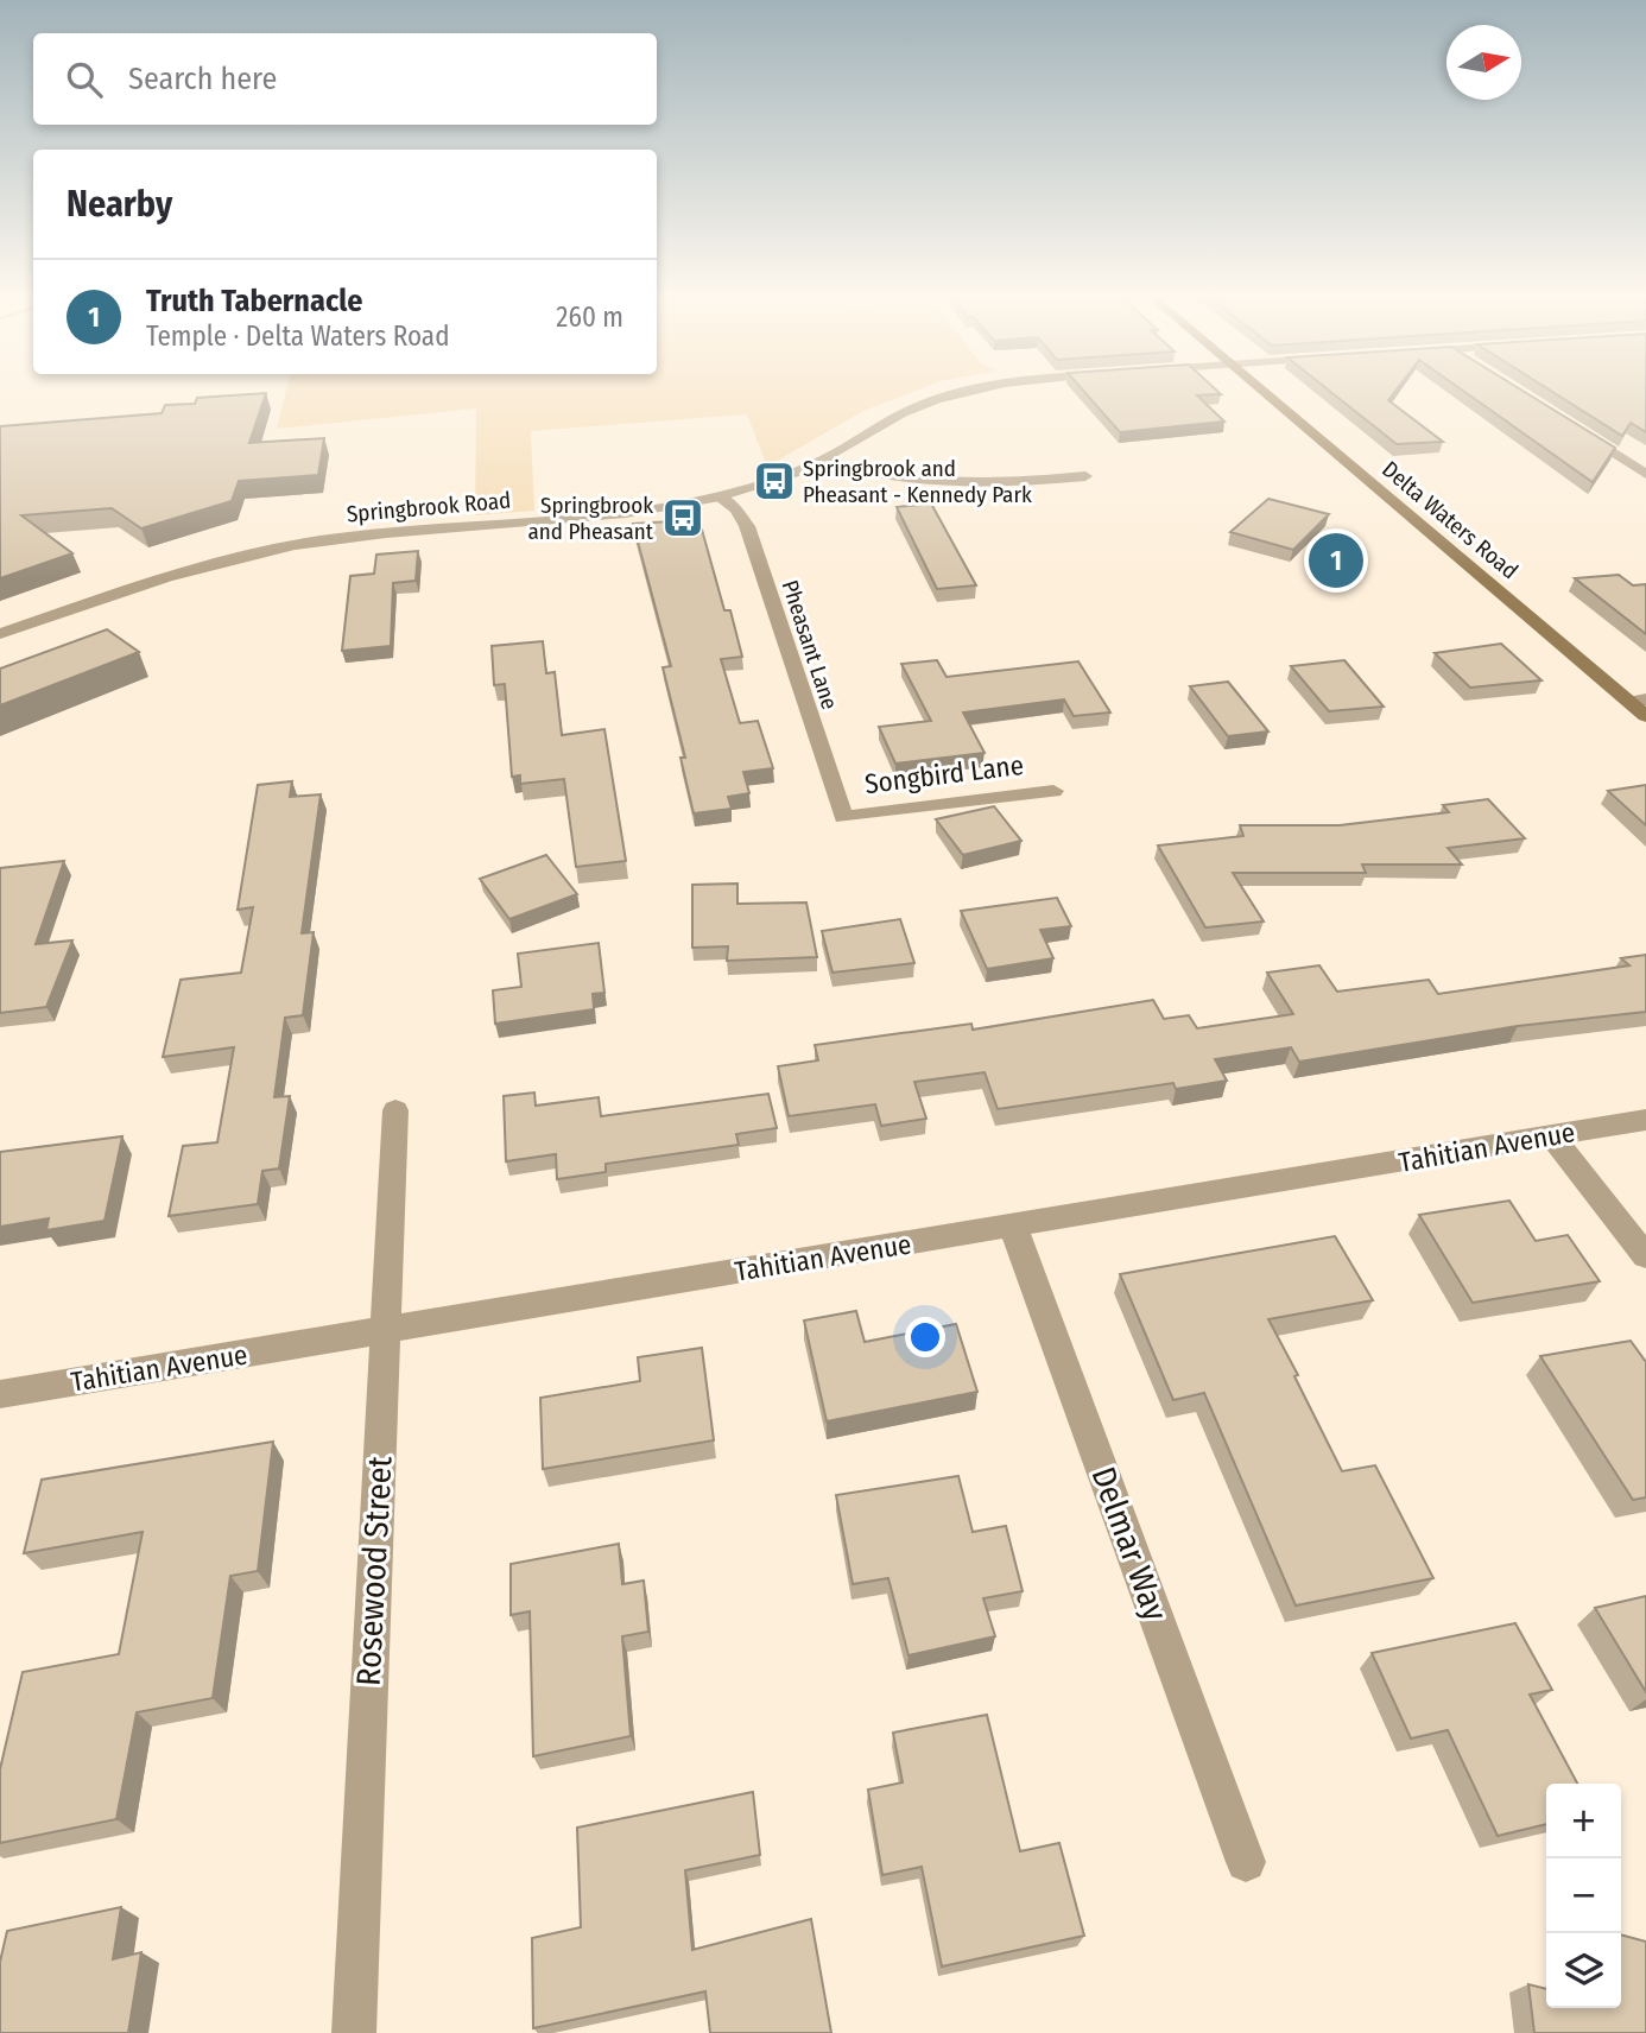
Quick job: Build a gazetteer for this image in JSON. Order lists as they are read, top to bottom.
{
  "streets": {
    "main road": ["Delta Waters Road"],
    "street": [
      "Springbrook Road",
      "Pheasant Lane",
      "Songbird Lane",
      "Tahitian Avenue",
      "Delmar Way",
      "Rosewood Street"
    ]
  },
  "crossings": [
    ["Springbrook Road", "Pheasant Lane"],
    ["Pheasant Lane", "Songbird Lane"],
    ["Tahitian Avenue", "Delmar Way"],
    ["Tahitian Avenue", "Rosewood Street"]
  ],
  "places": {
    "bus stop": ["Springbrook and Pheasant - Kennedy Park", "Springbrook and Pheasant"]
  },
  "north": "right",
  "page": {
    "search": "Search here",
    "heading": "Nearby",
    "list": [
      {
        "mark": "1",
        "name": "Truth Tabernacle",
        "note": "Temple · Delta Waters Road",
        "value": "260 m"
      }
    ],
    "pins": "1",
    "map_buttons": ["+", "−"]
  }
}
